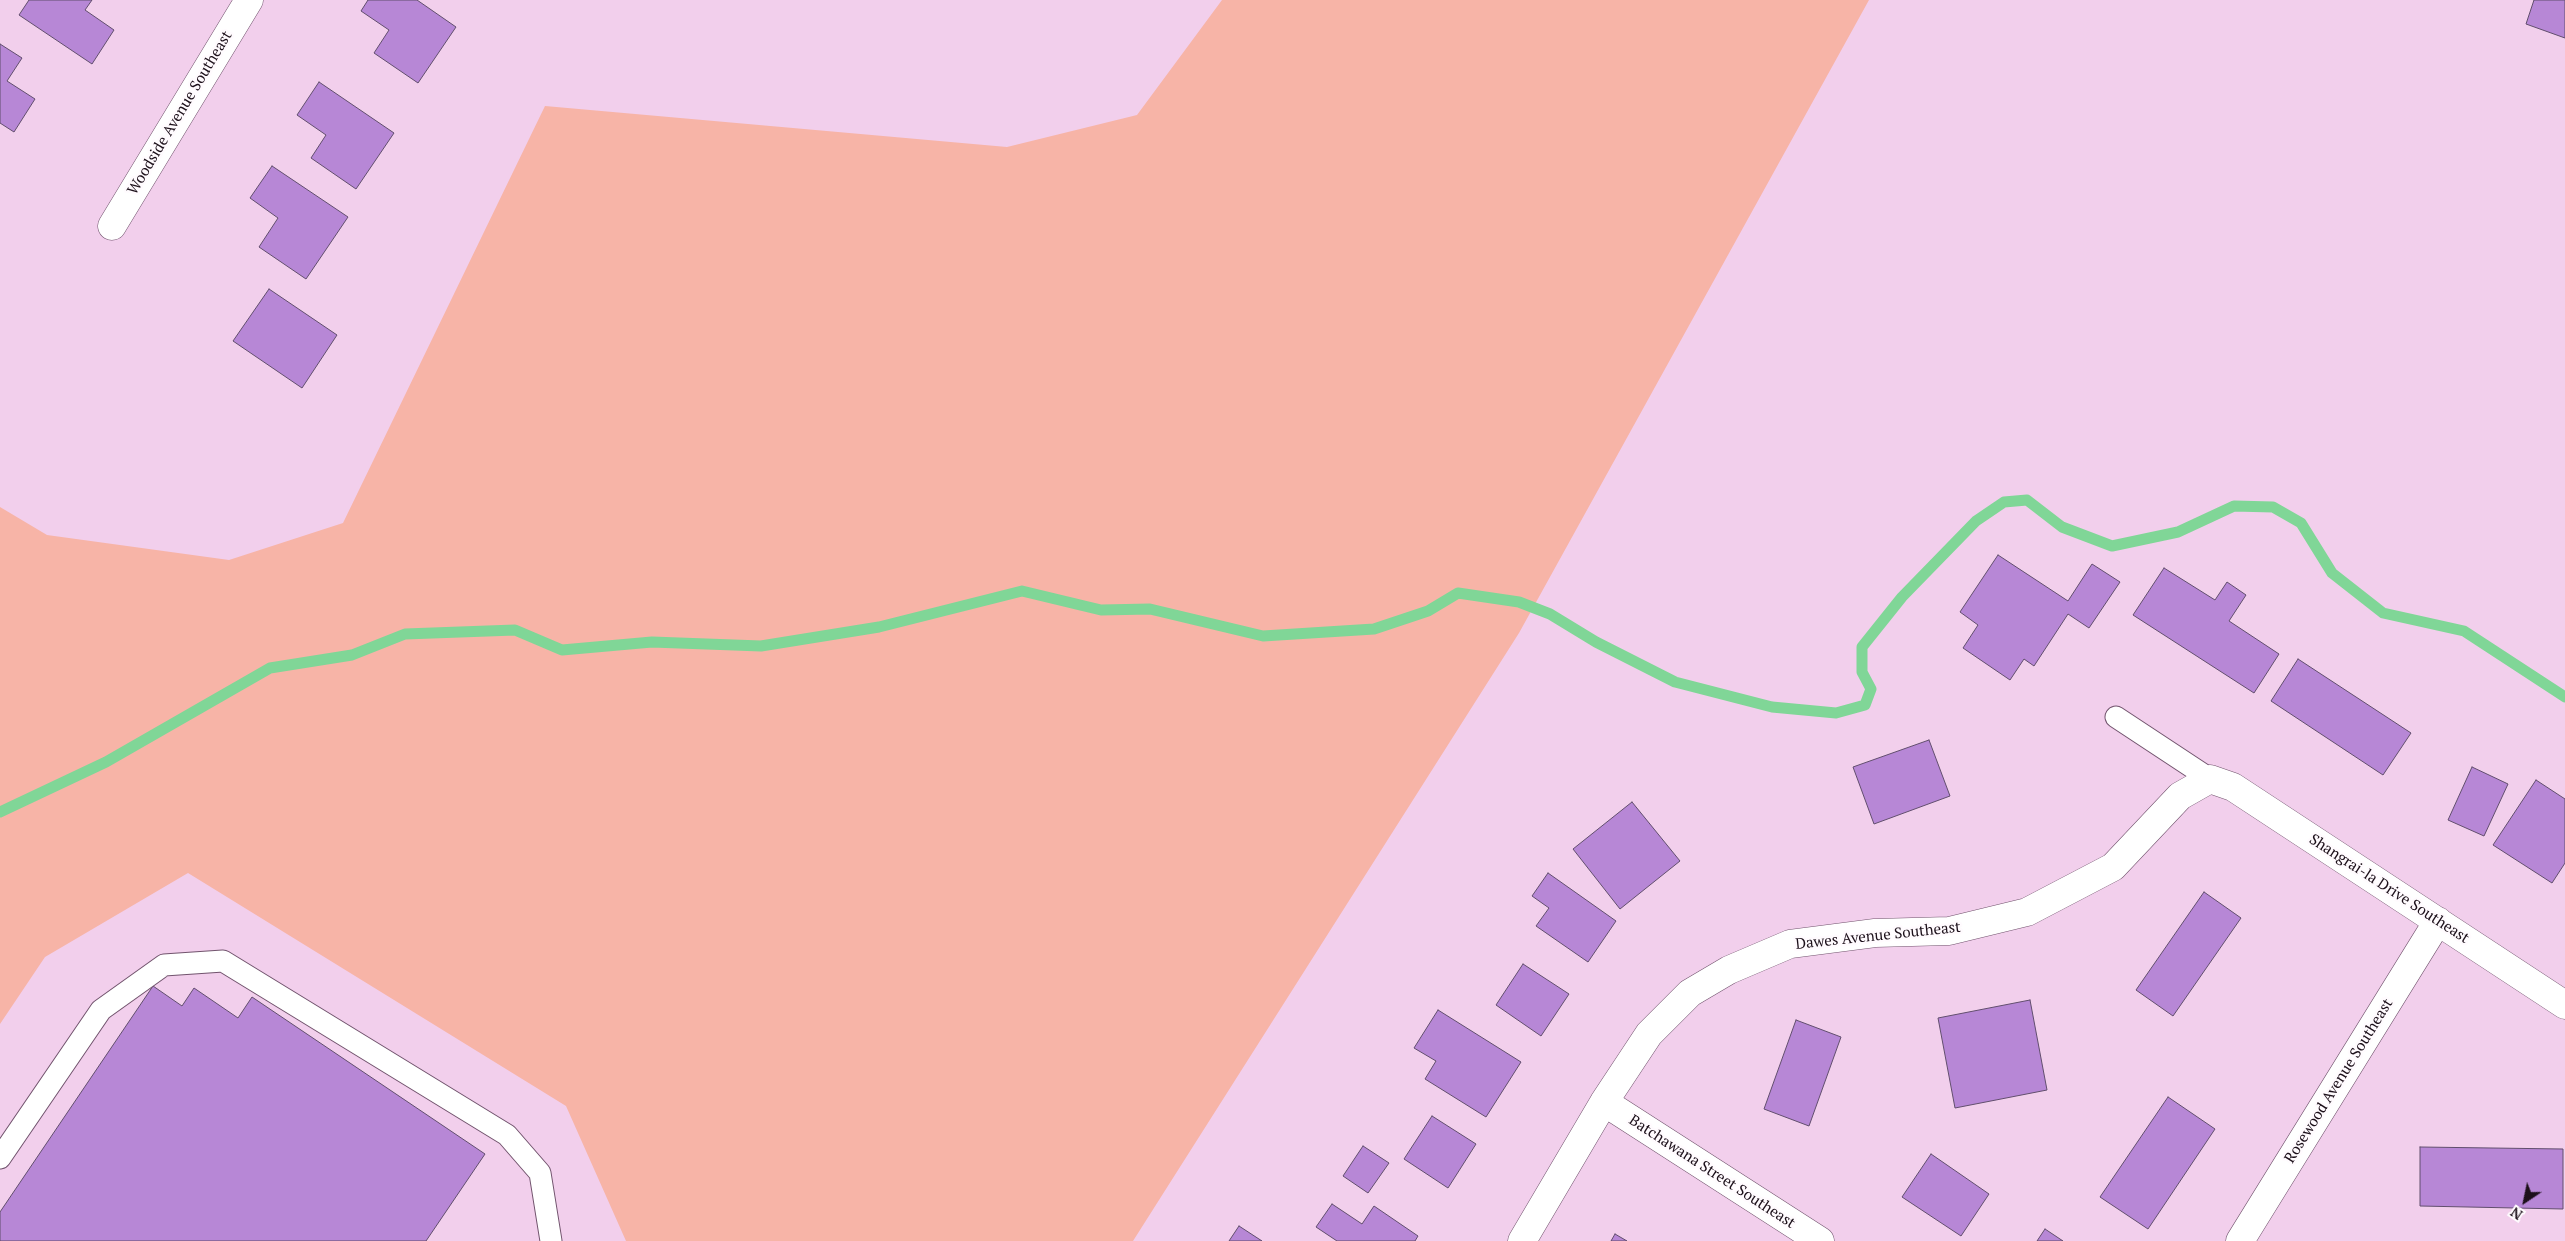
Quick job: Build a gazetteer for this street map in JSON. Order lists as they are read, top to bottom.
{
  "streets": {
    "street": [
      "Woodside Avenue Southeast",
      "Shangrai-la Drive Southeast",
      "Dawes Avenue Southeast",
      "Rosewood Avenue Southeast",
      "Batchawana Street Southeast"
    ]
  },
  "crossings": [
    ["Shangrai-la Drive Southeast", "Dawes Avenue Southeast"],
    ["Shangrai-la Drive Southeast", "Rosewood Avenue Southeast"],
    ["Dawes Avenue Southeast", "Batchawana Street Southeast"]
  ],
  "north": "bottom left"
}
